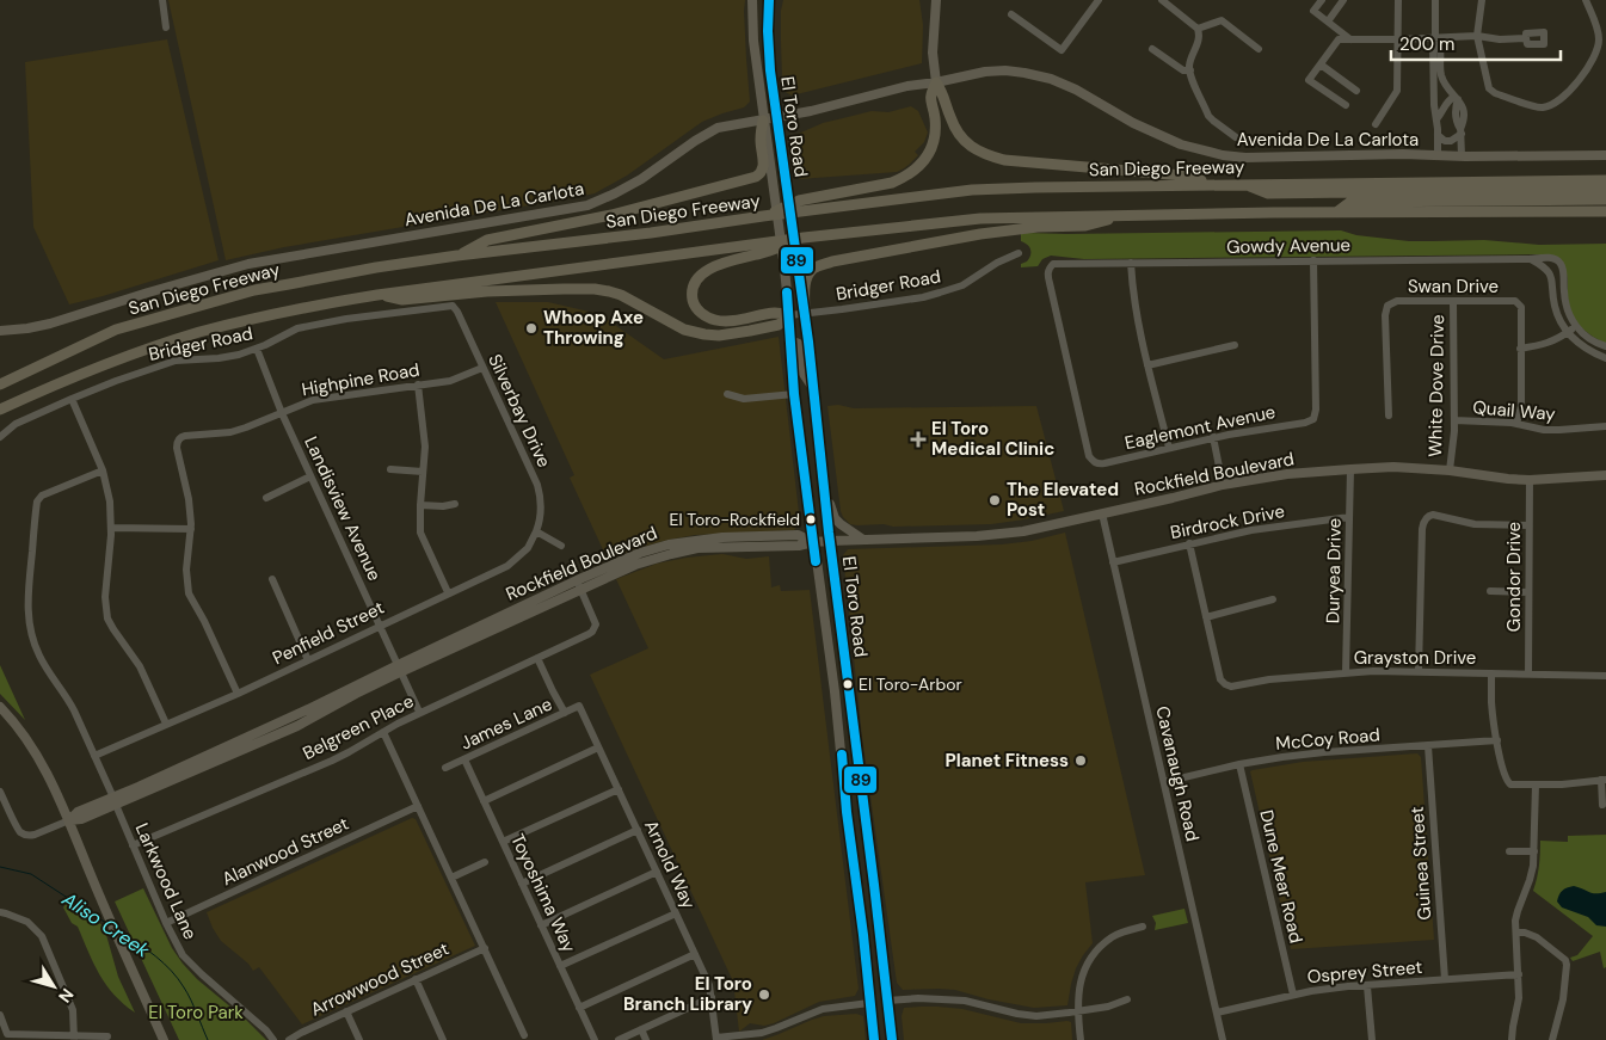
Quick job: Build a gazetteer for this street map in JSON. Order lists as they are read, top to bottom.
{
  "streets": {
    "highway": ["San Diego Freeway"],
    "main road": ["El Toro Road", "Avenida De La Carlota", "Rockfield Boulevard"],
    "street": [
      "Gowdy Avenue",
      "Bridger Road",
      "Swan Drive",
      "Highpine Road",
      "White Dove Drive",
      "Silverbay Drive",
      "Quail Way",
      "Eaglemont Avenue",
      "Landisview Avenue",
      "Birdrock Drive",
      "Duryea Drive",
      "Gondor Drive",
      "Penfield Street",
      "Grayston Drive",
      "James Lane",
      "Belgreen Place",
      "McCoy Road",
      "Cavanaugh Road",
      "Alanwood Street",
      "Guinea Street",
      "Arnold Way",
      "Dune Mear Road",
      "Larkwood Lane",
      "Toyoshima Way",
      "Osprey Street",
      "Arrowwood Street"
    ]
  },
  "crossings": [
    ["El Toro Road", "Avenida De La Carlota"],
    ["El Toro Road", "Bridger Road"],
    ["El Toro Road", "Rockfield Boulevard"],
    ["Gowdy Avenue", "Eaglemont Avenue"],
    ["Bridger Road", "Silverbay Drive"],
    ["Bridger Road", "Landisview Avenue"],
    ["Swan Drive", "White Dove Drive"],
    ["Highpine Road", "Silverbay Drive"],
    ["Highpine Road", "Landisview Avenue"],
    ["White Dove Drive", "Quail Way"],
    ["White Dove Drive", "Rockfield Boulevard"],
    ["Silverbay Drive", "Penfield Street"],
    ["Rockfield Boulevard", "Landisview Avenue"],
    ["Rockfield Boulevard", "Duryea Drive"],
    ["Rockfield Boulevard", "Gondor Drive"],
    ["Rockfield Boulevard", "Belgreen Place"],
    ["Rockfield Boulevard", "Cavanaugh Road"],
    ["Rockfield Boulevard", "Larkwood Lane"],
    ["Landisview Avenue", "Penfield Street"],
    ["Landisview Avenue", "Belgreen Place"],
    ["Birdrock Drive", "Duryea Drive"],
    ["Birdrock Drive", "Cavanaugh Road"],
    ["Duryea Drive", "Grayston Drive"],
    ["Gondor Drive", "Grayston Drive"],
    ["Penfield Street", "Larkwood Lane"],
    ["James Lane", "Arnold Way"],
    ["James Lane", "Toyoshima Way"],
    ["Belgreen Place", "Larkwood Lane"],
    ["McCoy Road", "Cavanaugh Road"],
    ["McCoy Road", "Guinea Street"],
    ["McCoy Road", "Dune Mear Road"],
    ["Cavanaugh Road", "Osprey Street"],
    ["Alanwood Street", "Larkwood Lane"],
    ["Guinea Street", "Osprey Street"],
    ["Dune Mear Road", "Osprey Street"]
  ],
  "water": ["Aliso Creek"],
  "parks": ["El Toro Park"],
  "places": {
    "other": [
      "Whoop Axe Throwing",
      "The Elevated Post",
      "El Toro-Rockfield",
      "El Toro-Arbor",
      "Planet Fitness",
      "El Toro Branch Library"
    ],
    "health": ["El Toro Medical Clinic"]
  },
  "lines": ["transit line 89"],
  "scale_bar": "200 m",
  "north": "bottom right"
}
